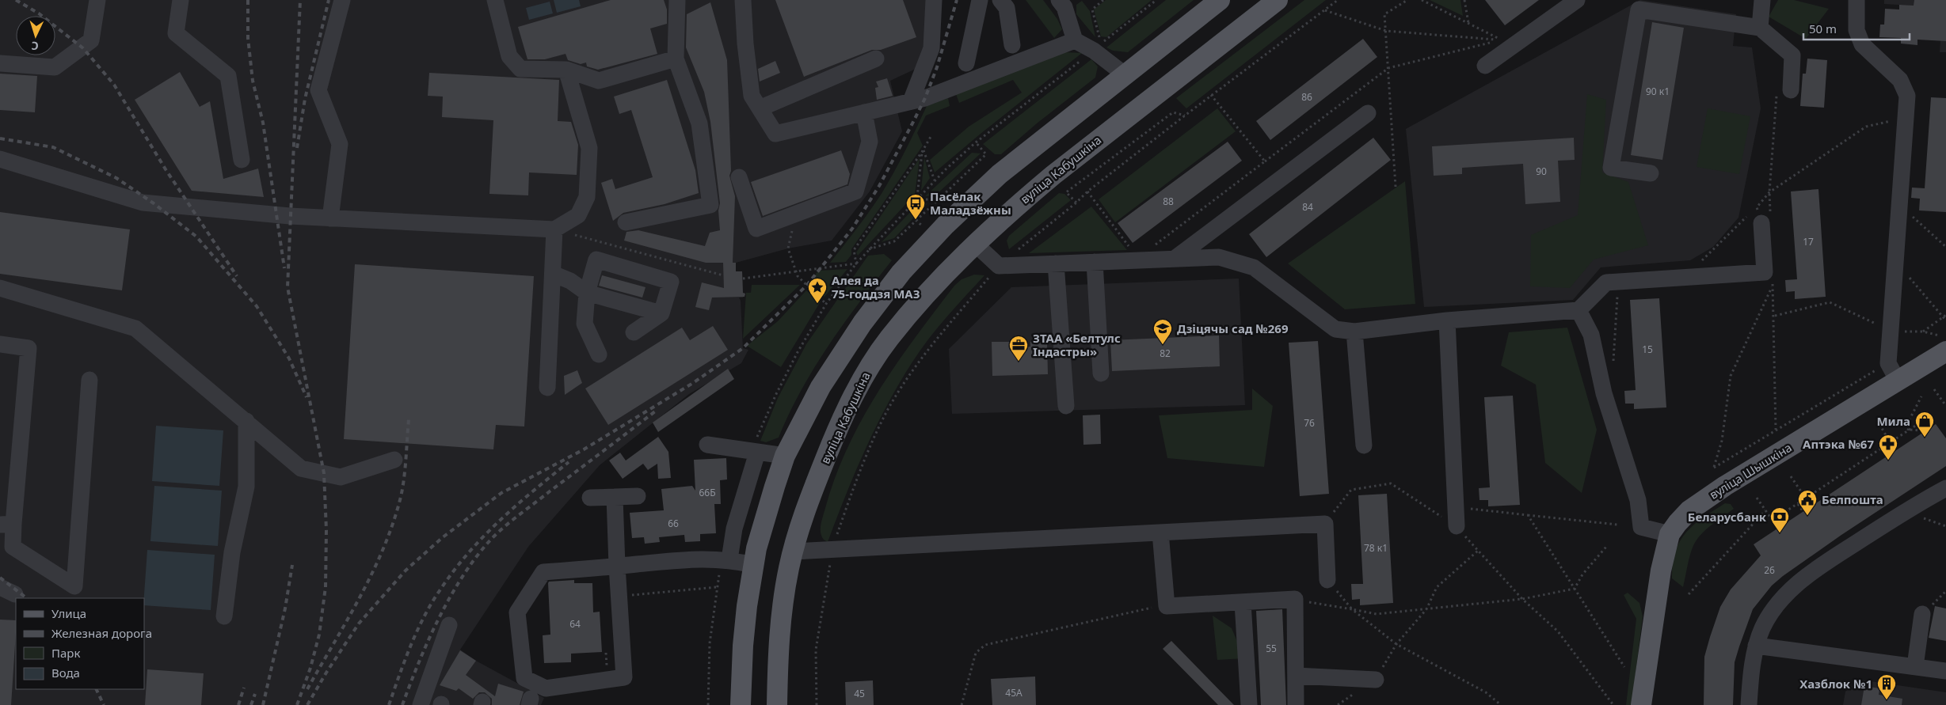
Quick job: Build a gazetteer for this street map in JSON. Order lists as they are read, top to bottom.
{
  "streets": {
    "main road": ["вуліца Кабушкіна", "вуліца Шышкіна"]
  },
  "places": {
    "bus stop": ["Пасёлак Маладзёжны"],
    "place": ["Алея да 75-годдзя МАЗ"],
    "school or university": ["Дзіцячы сад №269"],
    "office": ["ЗТАА «Белтулс Iндастры»"],
    "shop": ["Мила"],
    "pharmacy": ["Аптэка №67"],
    "public building": ["Белпошта"],
    "bank": ["Беларусбанк"],
    "building": ["Хазблок №1"]
  },
  "house_numbers": [
    "90 к1",
    "86",
    "90",
    "88",
    "84",
    "17",
    "15",
    "82",
    "76",
    "66Б",
    "66",
    "78 к1",
    "26",
    "64",
    "55",
    "45А",
    "45"
  ],
  "legend": [
    "Улица",
    "Железная дорога",
    "Парк",
    "Вода"
  ],
  "scale_bar": "50 m",
  "north": "bottom"
}
